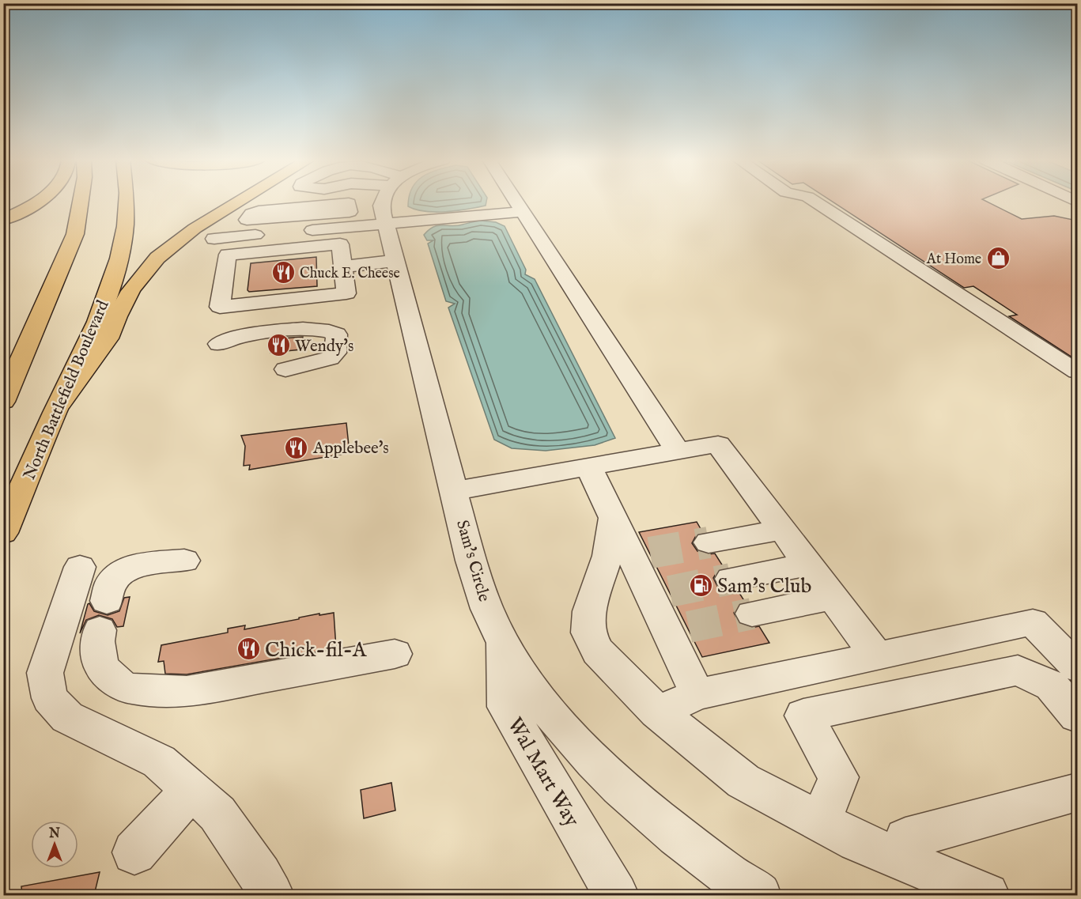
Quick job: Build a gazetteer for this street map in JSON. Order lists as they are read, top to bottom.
{
  "streets": {
    "main road": ["North Battlefield Boulevard"],
    "street": ["Sam's Circle", "Wal Mart Way"]
  },
  "crossings": [
    ["Sam's Circle", "Wal Mart Way"]
  ],
  "places": {
    "shop": ["At Home"],
    "restaurant": [
      "Chuck E. Cheese",
      "Wendy's",
      "Applebee's",
      "Chick-fil-A"
    ],
    "fuel station": ["Sam's Club"]
  },
  "north": "top"
}
